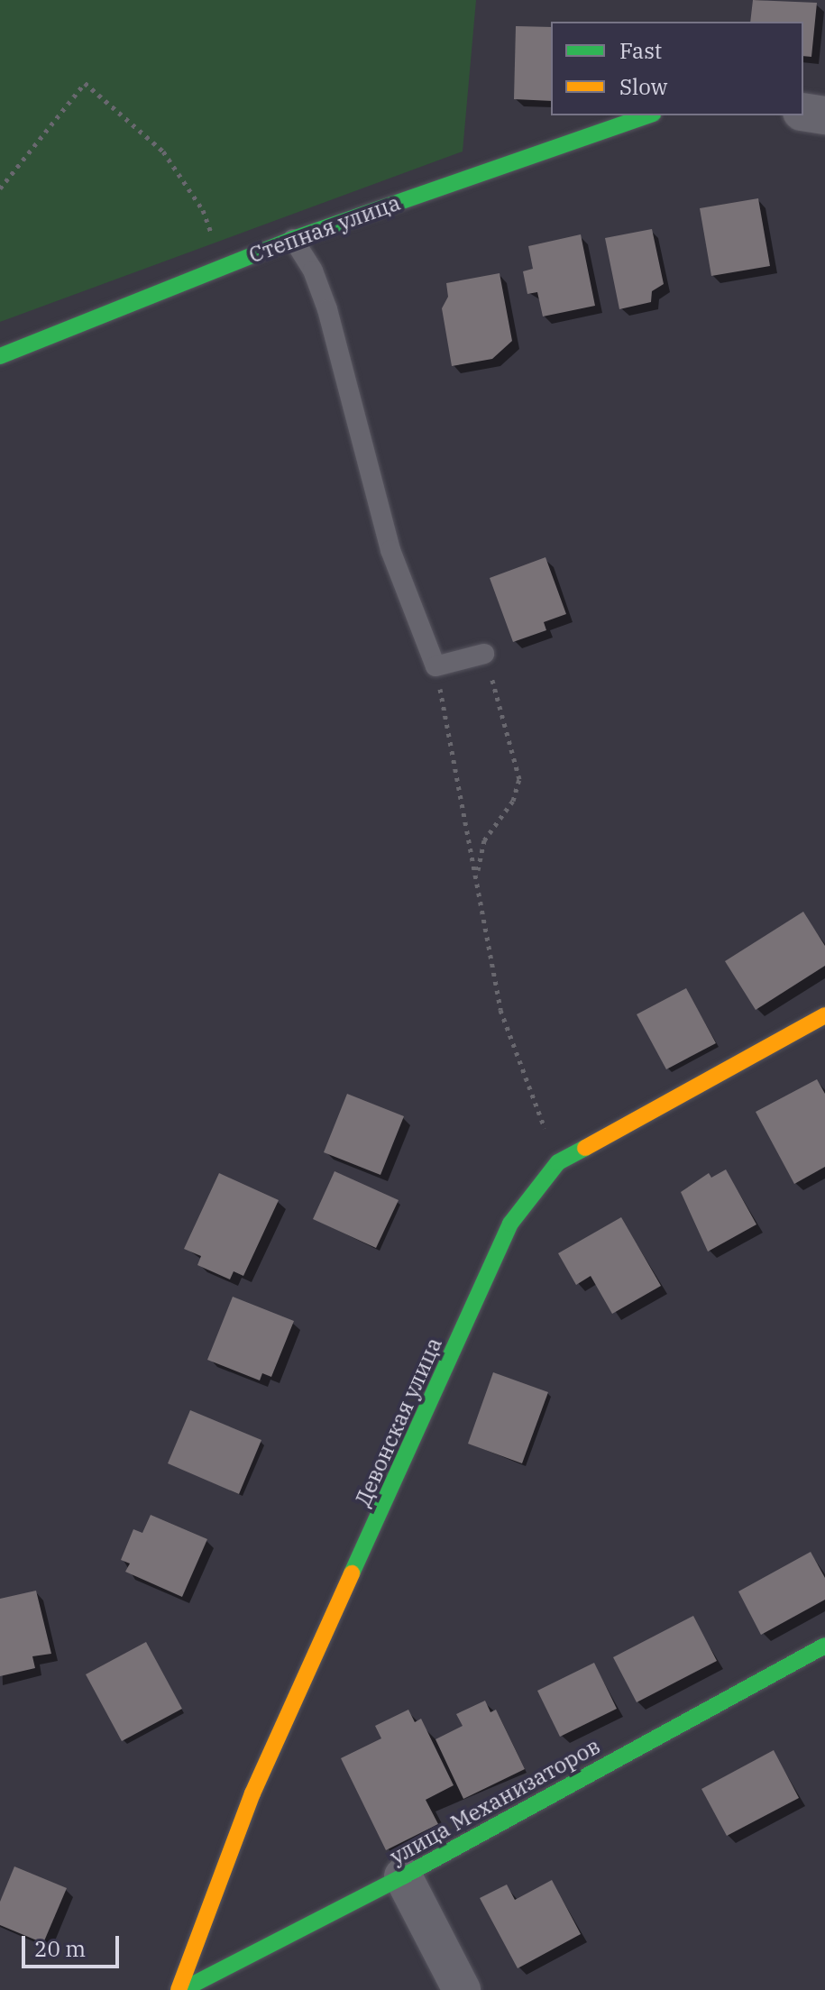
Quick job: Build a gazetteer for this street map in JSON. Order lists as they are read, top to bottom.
{
  "streets": {
    "street": ["Степная улица", "Девонская улица", "улица Механизаторов"]
  },
  "crossings": [
    ["Девонская улица", "улица Механизаторов"]
  ],
  "legend": ["Fast", "Slow"],
  "scale_bar": "20 m"
}
